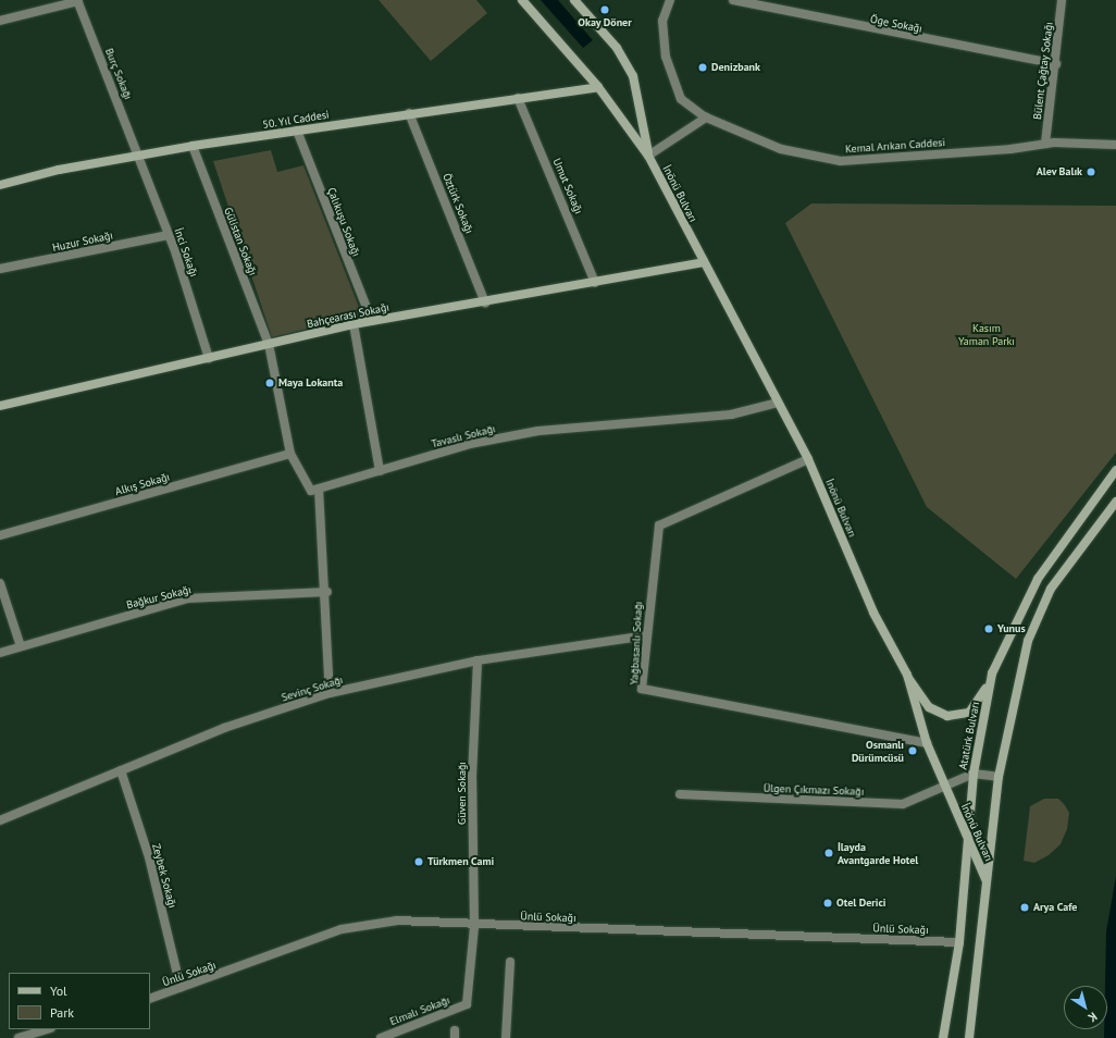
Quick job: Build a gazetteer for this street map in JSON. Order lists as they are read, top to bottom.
{
  "streets": {
    "street": [
      "Öge Sokağı",
      "Bülent Çağtay Sokağı",
      "Burç Sokağı",
      "50. Yıl Caddesi",
      "Kemal Arıkan Caddesi",
      "Umut Sokağı",
      "İnönü Bulvarı",
      "Öztürk Sokağı",
      "Çalıkuşu Sokağı",
      "Huzur Sokağı",
      "Gülistan Sokağı",
      "İnci Sokağı",
      "Bahçearası Sokağı",
      "Tavaslı Sokağı",
      "Alkış Sokağı",
      "Bağkur Sokağı",
      "Yağbasanlı Sokağı",
      "Sevinç Sokağı",
      "Atatürk Bulvarı",
      "Ülgen Çıkmazı Sokağı",
      "Güven Sokağı",
      "Zeybek Sokağı",
      "Ünlü Sokağı",
      "Elmalı Sokağı"
    ]
  },
  "crossings": [
    ["Öge Sokağı", "Bülent Çağtay Sokağı"],
    ["Bülent Çağtay Sokağı", "Kemal Arıkan Caddesi"],
    ["Burç Sokağı", "50. Yıl Caddesi"],
    ["Burç Sokağı", "İnci Sokağı"],
    ["50. Yıl Caddesi", "Umut Sokağı"],
    ["50. Yıl Caddesi", "İnönü Bulvarı"],
    ["50. Yıl Caddesi", "Öztürk Sokağı"],
    ["50. Yıl Caddesi", "Çalıkuşu Sokağı"],
    ["50. Yıl Caddesi", "Gülistan Sokağı"],
    ["50. Yıl Caddesi", "İnci Sokağı"],
    ["Umut Sokağı", "Bahçearası Sokağı"],
    ["İnönü Bulvarı", "Bahçearası Sokağı"],
    ["İnönü Bulvarı", "Tavaslı Sokağı"],
    ["İnönü Bulvarı", "Yağbasanlı Sokağı"],
    ["İnönü Bulvarı", "Atatürk Bulvarı"],
    ["İnönü Bulvarı", "Ülgen Çıkmazı Sokağı"],
    ["Öztürk Sokağı", "Bahçearası Sokağı"],
    ["Çalıkuşu Sokağı", "Bahçearası Sokağı"],
    ["Huzur Sokağı", "İnci Sokağı"],
    ["Gülistan Sokağı", "Bahçearası Sokağı"],
    ["İnci Sokağı", "Bahçearası Sokağı"],
    ["Yağbasanlı Sokağı", "Sevinç Sokağı"],
    ["Sevinç Sokağı", "Güven Sokağı"],
    ["Sevinç Sokağı", "Zeybek Sokağı"],
    ["Atatürk Bulvarı", "Ülgen Çıkmazı Sokağı"],
    ["Atatürk Bulvarı", "Ünlü Sokağı"],
    ["Güven Sokağı", "Ünlü Sokağı"],
    ["Güven Sokağı", "Elmalı Sokağı"],
    ["Zeybek Sokağı", "Ünlü Sokağı"],
    ["Ünlü Sokağı", "Elmalı Sokağı"]
  ],
  "parks": ["Kasım Yaman Parkı"],
  "places": [
    "Okay Döner",
    "Denizbank",
    "Alev Balık",
    "Maya Lokanta",
    "Yunus",
    "Osmanlı Dürümcüsü",
    "İlayda Avantgarde Hotel",
    "Türkmen Cami",
    "Otel Derici",
    "Arya Cafe"
  ],
  "legend": ["Yol", "Park"],
  "north": "bottom right"
}
